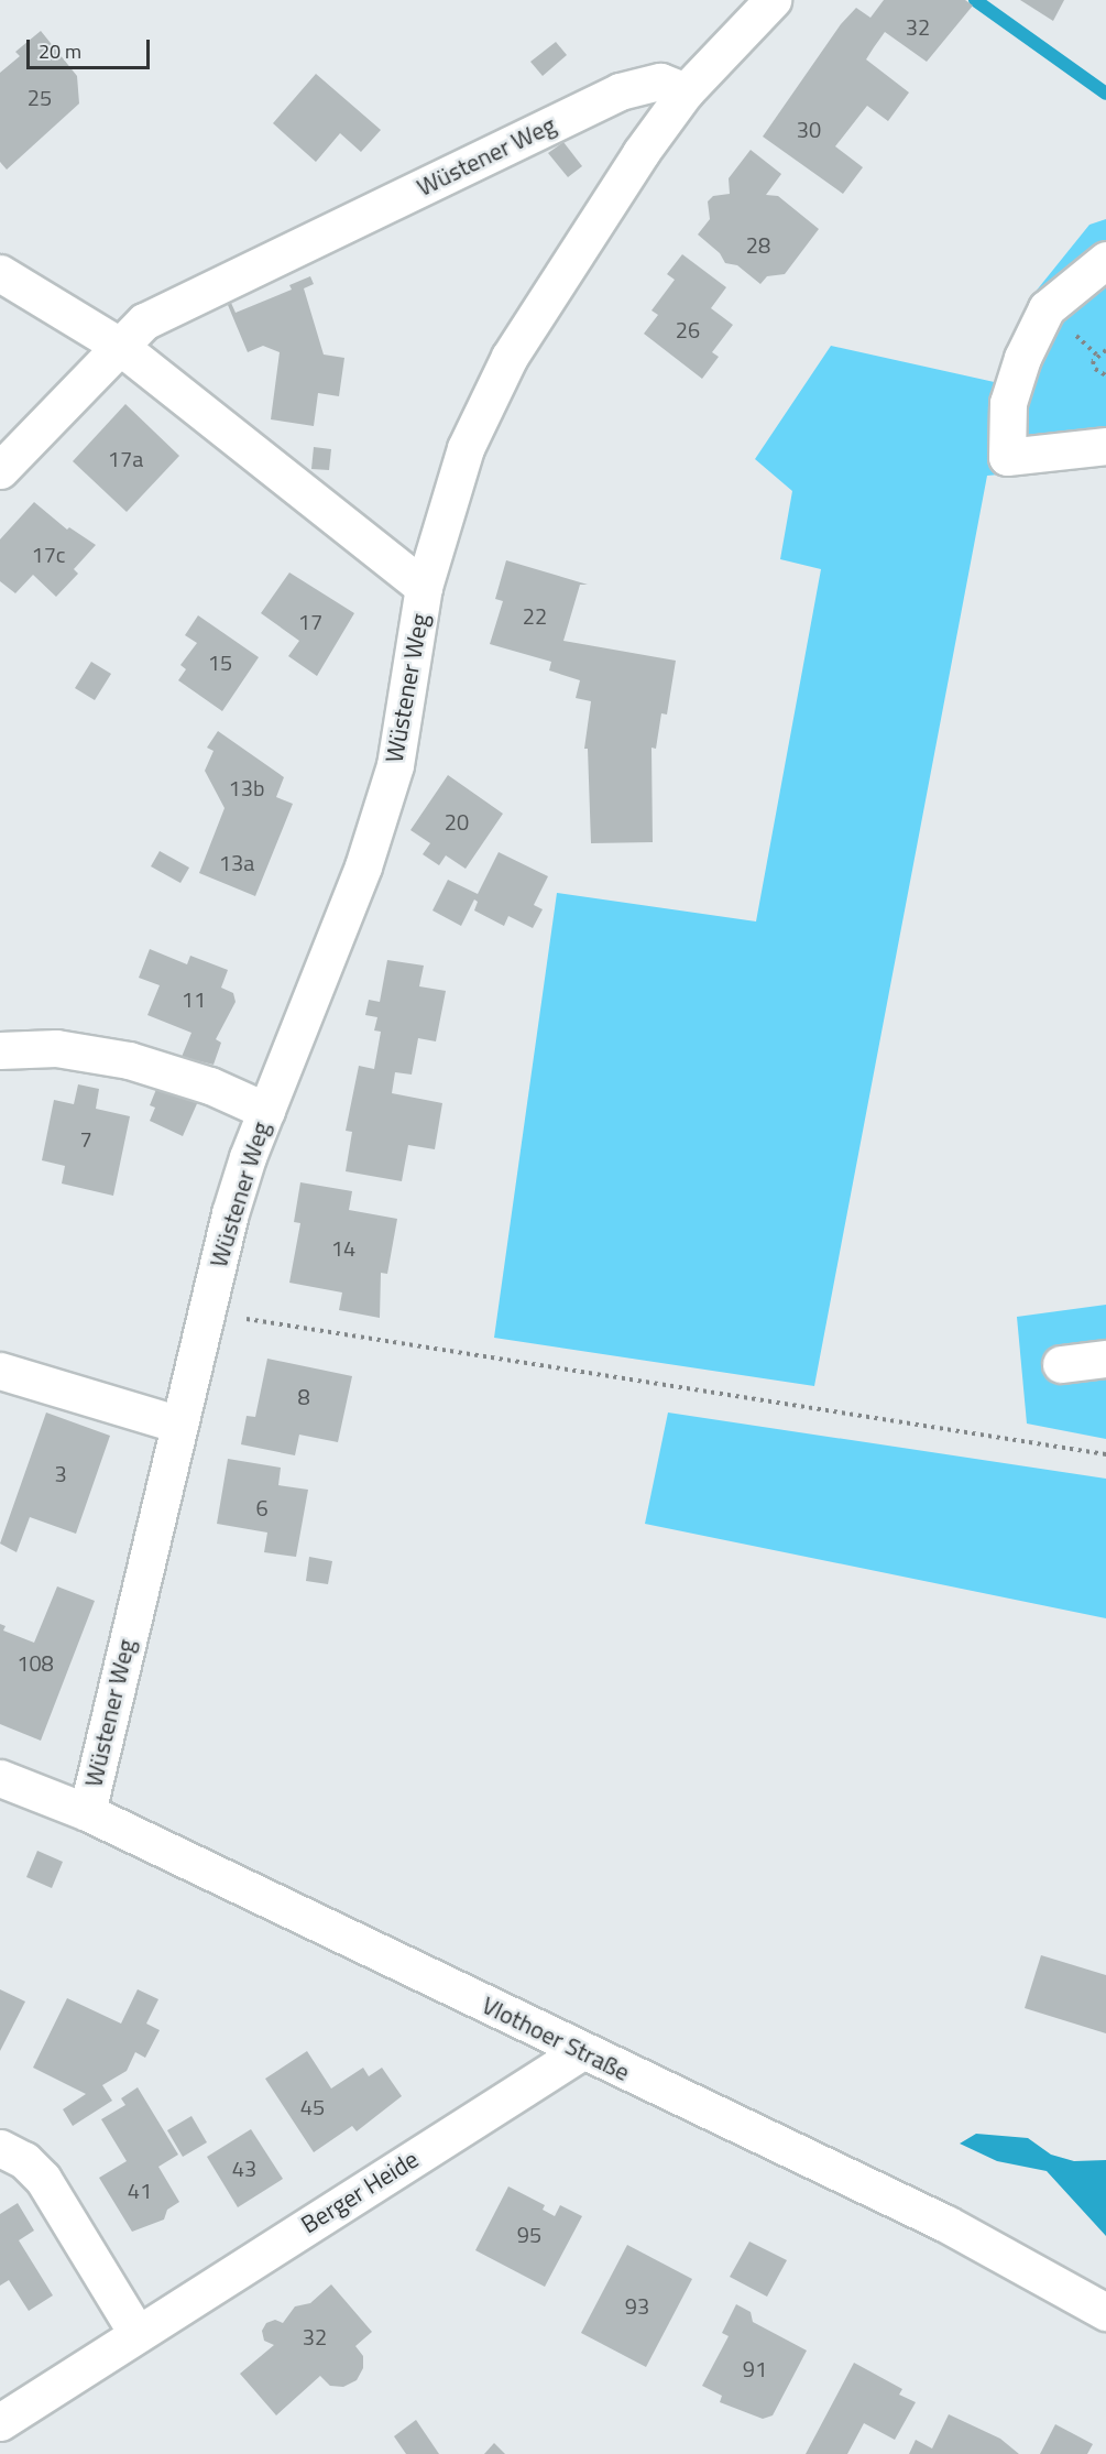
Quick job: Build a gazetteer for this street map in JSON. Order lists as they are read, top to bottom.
{
  "streets": {
    "street": ["Wüstener Weg", "Vlothoer Straße", "Berger Heide"]
  },
  "crossings": [
    ["Wüstener Weg", "Vlothoer Straße"],
    ["Vlothoer Straße", "Berger Heide"]
  ],
  "house_numbers": [
    "32",
    "25",
    "30",
    "28",
    "26",
    "17a",
    "17c",
    "22",
    "17",
    "15",
    "13b",
    "20",
    "13a",
    "11",
    "7",
    "14",
    "8",
    "3",
    "6",
    "108",
    "45",
    "43",
    "41",
    "95",
    "93",
    "32",
    "91"
  ],
  "scale_bar": "20 m"
}
